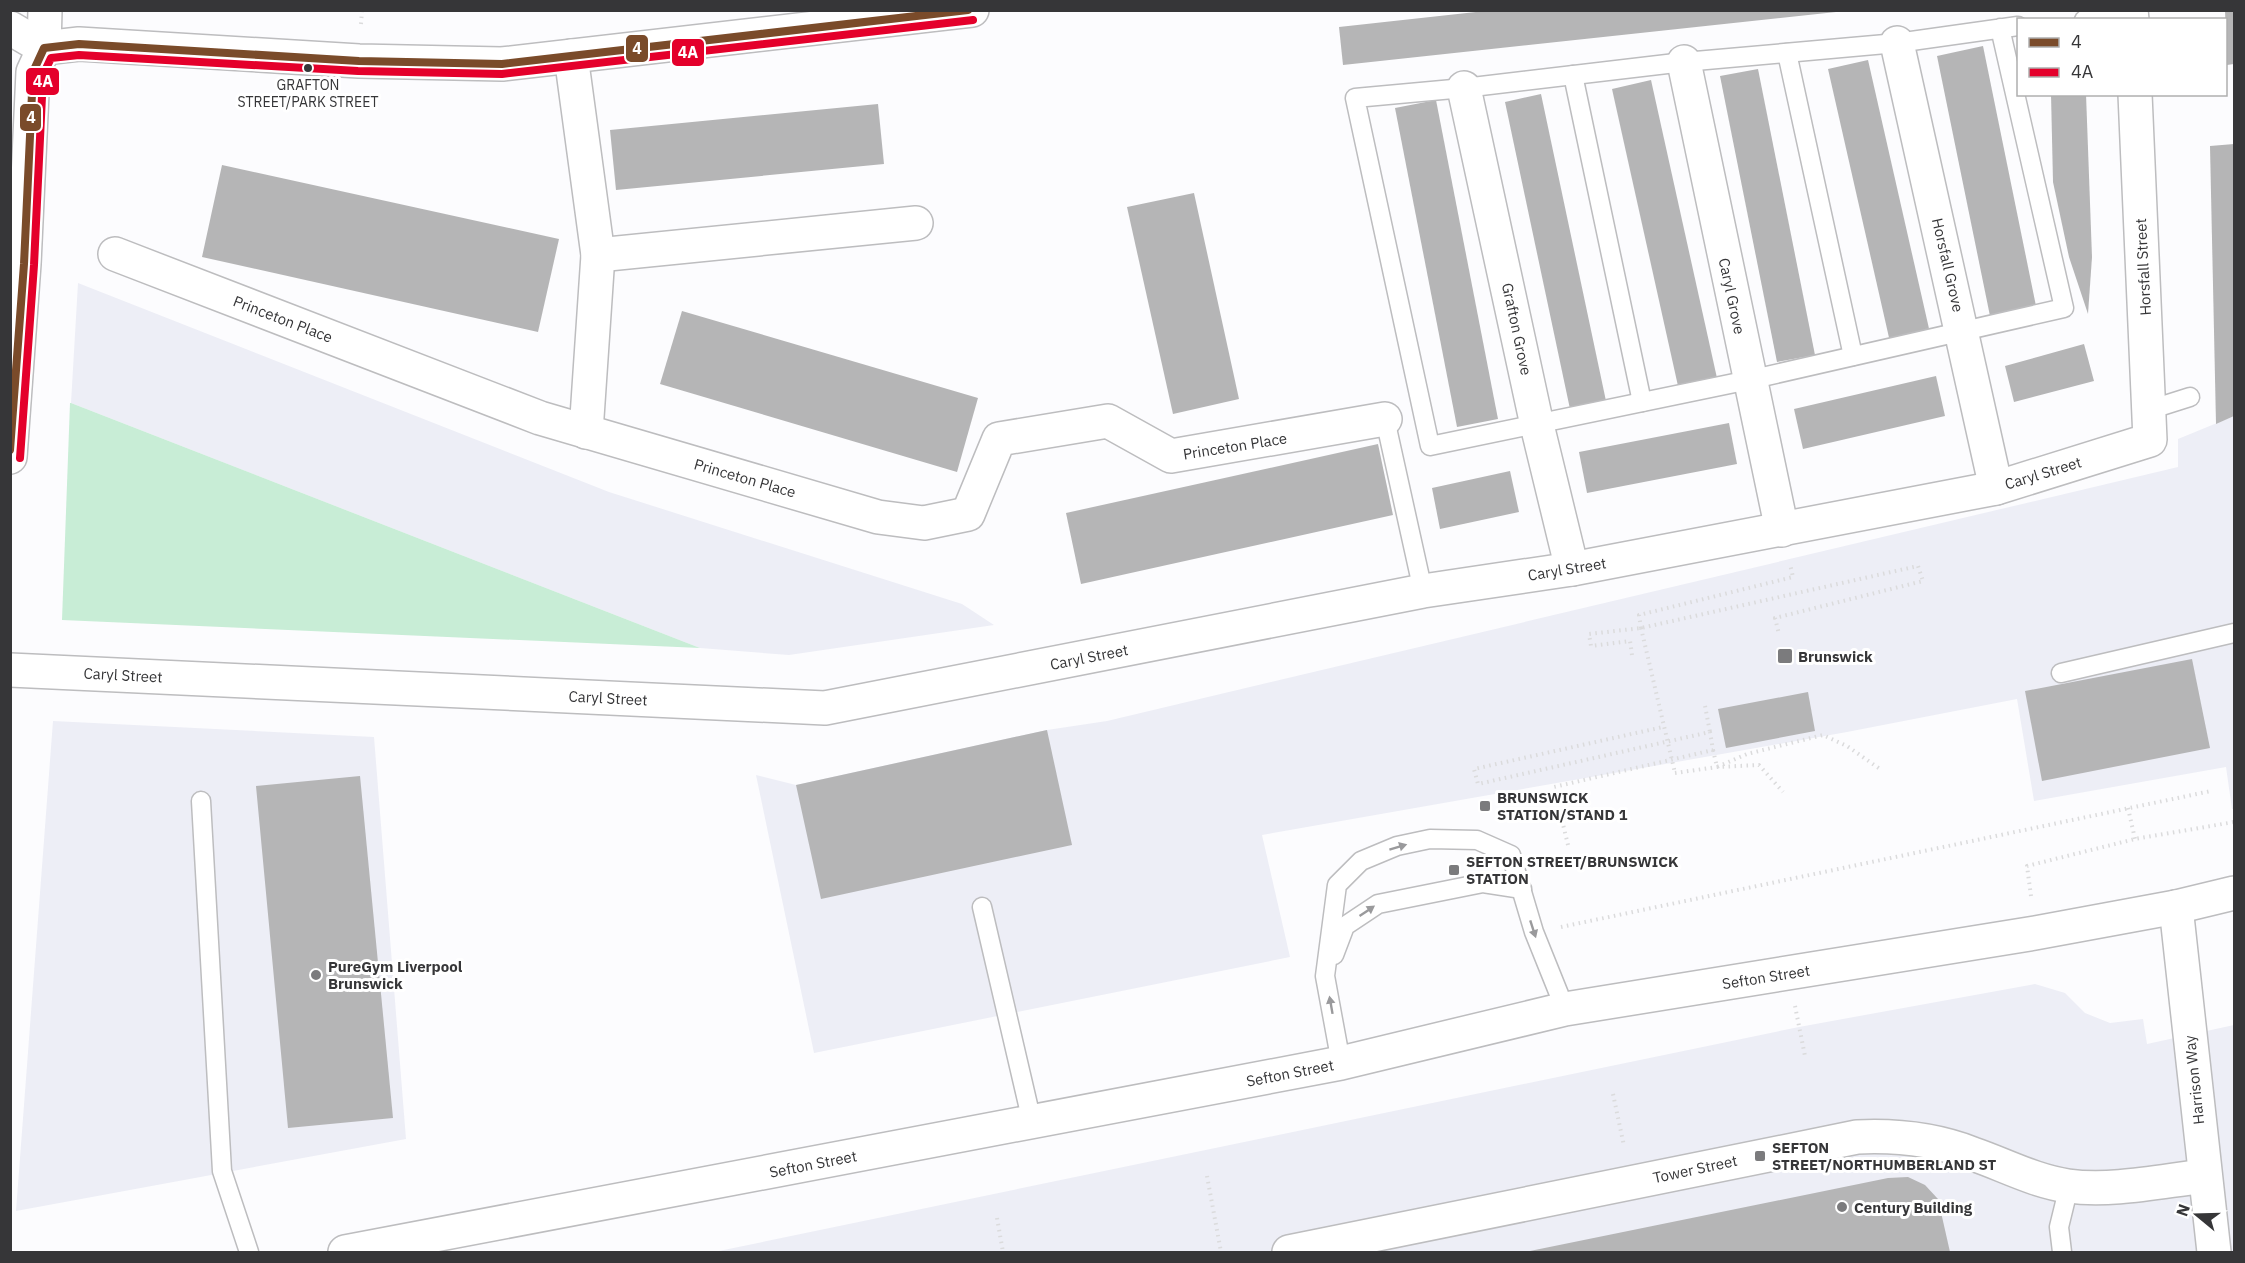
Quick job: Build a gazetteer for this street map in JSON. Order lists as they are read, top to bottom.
{
  "streets": {
    "street": [
      "Horsfall Grove",
      "Horsfall Street",
      "Caryl Grove",
      "Princeton Place",
      "Grafton Grove",
      "Caryl Street",
      "Sefton Street",
      "Harrison Way",
      "Tower Street"
    ]
  },
  "crossings": [
    ["Horsfall Grove", "Caryl Street"],
    ["Horsfall Street", "Caryl Street"],
    ["Caryl Grove", "Caryl Street"],
    ["Princeton Place", "Caryl Street"],
    ["Grafton Grove", "Caryl Street"],
    ["Sefton Street", "Harrison Way"],
    ["Harrison Way", "Tower Street"]
  ],
  "places": {
    "other": ["GRAFTON STREET/PARK STREET", "PureGym Liverpool Brunswick", "Century Building"],
    "transit": [
      "Brunswick",
      "BRUNSWICK STATION/STAND 1",
      "SEFTON STREET/BRUNSWICK STATION",
      "SEFTON STREET/NORTHUMBERLAND ST"
    ]
  },
  "lines": ["transit line 4", "transit line 4A"],
  "legend": ["4", "4A"],
  "north": "left"
}
